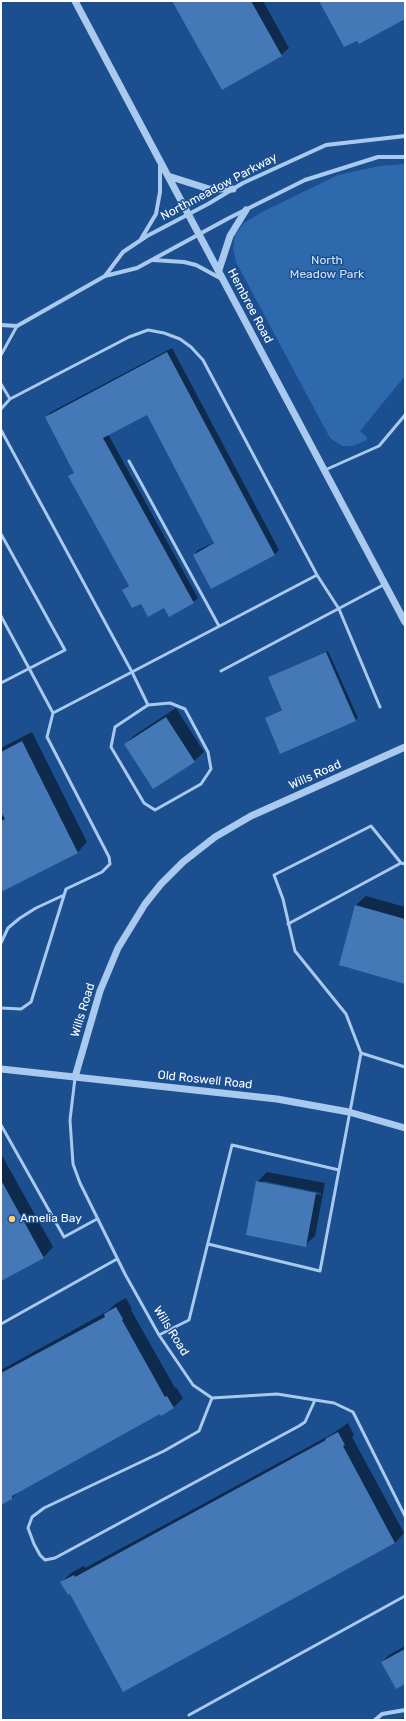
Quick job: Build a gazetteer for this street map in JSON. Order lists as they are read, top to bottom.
{
  "streets": {
    "street": [
      "Northmeadow Parkway",
      "Hembree Road",
      "Wills Road",
      "Old Roswell Road"
    ]
  },
  "crossings": [
    ["Northmeadow Parkway", "Hembree Road"],
    ["Wills Road", "Old Roswell Road"]
  ],
  "parks": ["North Meadow Park"],
  "places": ["Amelia Bay"]
}
